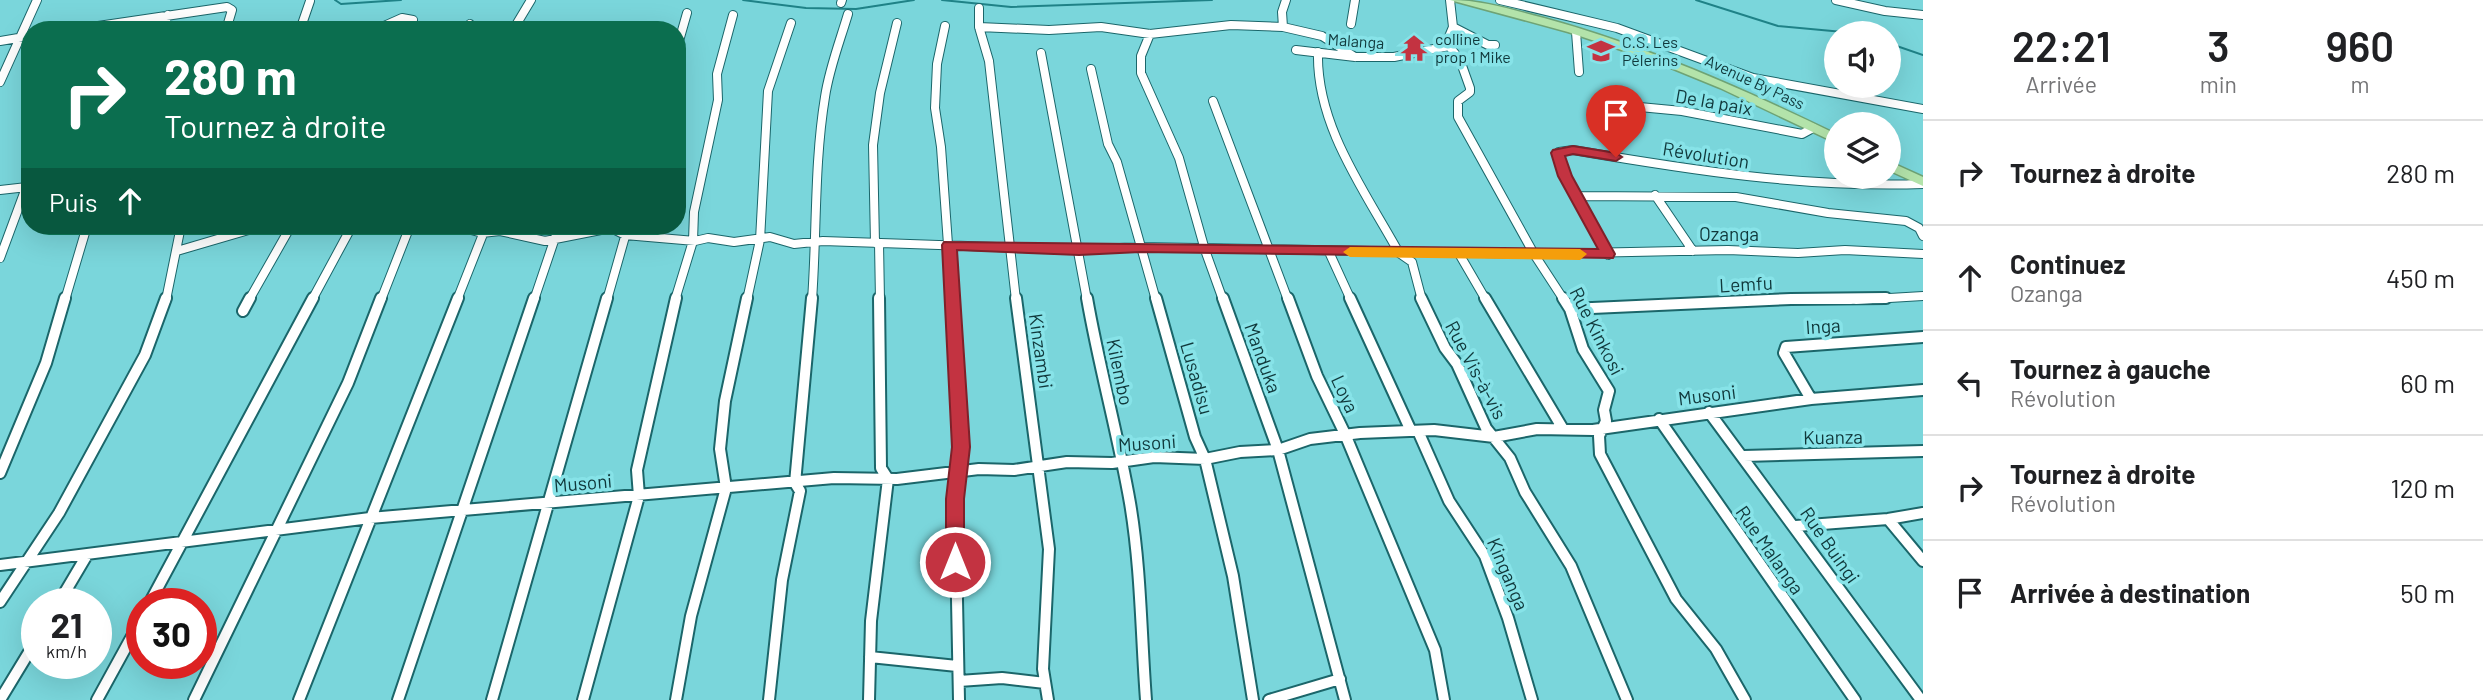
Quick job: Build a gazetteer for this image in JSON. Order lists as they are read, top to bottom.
{
  "streets": {
    "highway": ["Avenue By Pass"],
    "street": [
      "Malanga",
      "De la paix",
      "Révolution",
      "Ozanga",
      "Lemfu",
      "Inga",
      "Rue Kinkosi",
      "Kinzambi",
      "Manduka",
      "Rue Vis-à-vis",
      "Kilembo",
      "Lusadisu",
      "Loya",
      "Musoni",
      "Kuanza",
      "Rue Buingi",
      "Rue Malanga",
      "Kinganga"
    ]
  },
  "crossings": [
    ["Malanga", "Rue Kinkosi"],
    ["Malanga", "Rue Vis-à-vis"],
    ["Avenue By Pass", "De la paix"],
    ["Révolution", "Ozanga"],
    ["Ozanga", "Rue Kinkosi"],
    ["Ozanga", "Kinzambi"],
    ["Ozanga", "Manduka"],
    ["Ozanga", "Rue Vis-à-vis"],
    ["Ozanga", "Kilembo"],
    ["Ozanga", "Lusadisu"],
    ["Ozanga", "Loya"],
    ["Ozanga", "Kinganga"],
    ["Lemfu", "Rue Kinkosi"],
    ["Inga", "Musoni"],
    ["Rue Kinkosi", "Musoni"],
    ["Kinzambi", "Musoni"],
    ["Manduka", "Musoni"],
    ["Rue Vis-à-vis", "Musoni"],
    ["Kilembo", "Musoni"],
    ["Lusadisu", "Musoni"],
    ["Loya", "Musoni"],
    ["Musoni", "Rue Buingi"],
    ["Musoni", "Rue Malanga"],
    ["Musoni", "Kinganga"],
    ["Kuanza", "Rue Buingi"]
  ],
  "places": {
    "temple": ["colline prop 1 Mike"],
    "school or university": ["C.S. Les Pélerins"]
  },
  "page": {
    "eta": [
      "22:21",
      "Arrivée",
      "3",
      "min",
      "960",
      "m"
    ],
    "turn": ["280 m", "Tournez à droite"],
    "list": [
      {
        "name": "Tournez à droite",
        "value": "280 m"
      },
      {
        "name": "Continuez",
        "note": "Ozanga",
        "value": "450 m"
      },
      {
        "name": "Tournez à gauche",
        "note": "Révolution",
        "value": "60 m"
      },
      {
        "name": "Tournez à droite",
        "note": "Révolution",
        "value": "120 m"
      },
      {
        "name": "Arrivée à destination",
        "value": "50 m"
      }
    ],
    "then": "Puis",
    "speed": "21 km/h",
    "limit": "30"
  }
}
